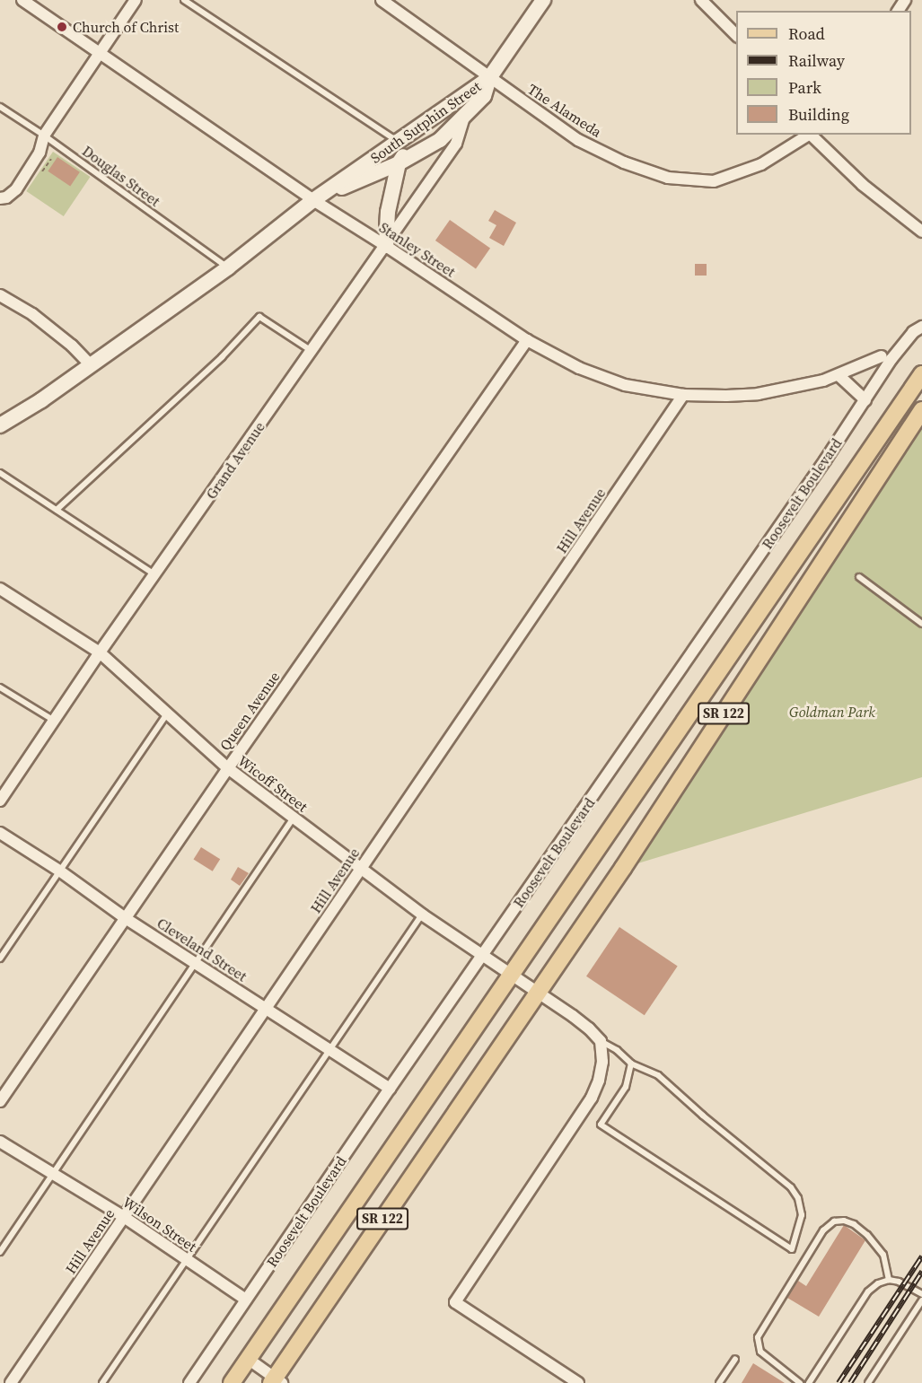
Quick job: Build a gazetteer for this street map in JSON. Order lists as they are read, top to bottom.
{
  "streets": {
    "main road": ["SR 122"],
    "street": [
      "The Alameda",
      "South Sutphin Street",
      "Stanley Street",
      "Grand Avenue",
      "Roosevelt Boulevard",
      "Hill Avenue",
      "Queen Avenue",
      "Wicoff Street",
      "Cleveland Street",
      "Wilson Street"
    ],
    "lane": ["Douglas Street"]
  },
  "crossings": [
    ["The Alameda", "South Sutphin Street"],
    ["South Sutphin Street", "Douglas Street"],
    ["South Sutphin Street", "Stanley Street"],
    ["South Sutphin Street", "Grand Avenue"],
    ["Stanley Street", "Grand Avenue"],
    ["Stanley Street", "Hill Avenue"],
    ["Stanley Street", "Queen Avenue"],
    ["Grand Avenue", "Wicoff Street"],
    ["Roosevelt Boulevard", "Wicoff Street"],
    ["Roosevelt Boulevard", "Cleveland Street"],
    ["Roosevelt Boulevard", "Wilson Street"],
    ["Hill Avenue", "Wicoff Street"],
    ["Hill Avenue", "Cleveland Street"],
    ["Hill Avenue", "Wilson Street"],
    ["Queen Avenue", "Wicoff Street"],
    ["Queen Avenue", "Cleveland Street"],
    ["SR 122", "Wicoff Street"]
  ],
  "parks": ["Goldman Park"],
  "places": ["Church of Christ"],
  "legend": [
    "Road",
    "Railway",
    "Park",
    "Building"
  ]
}
